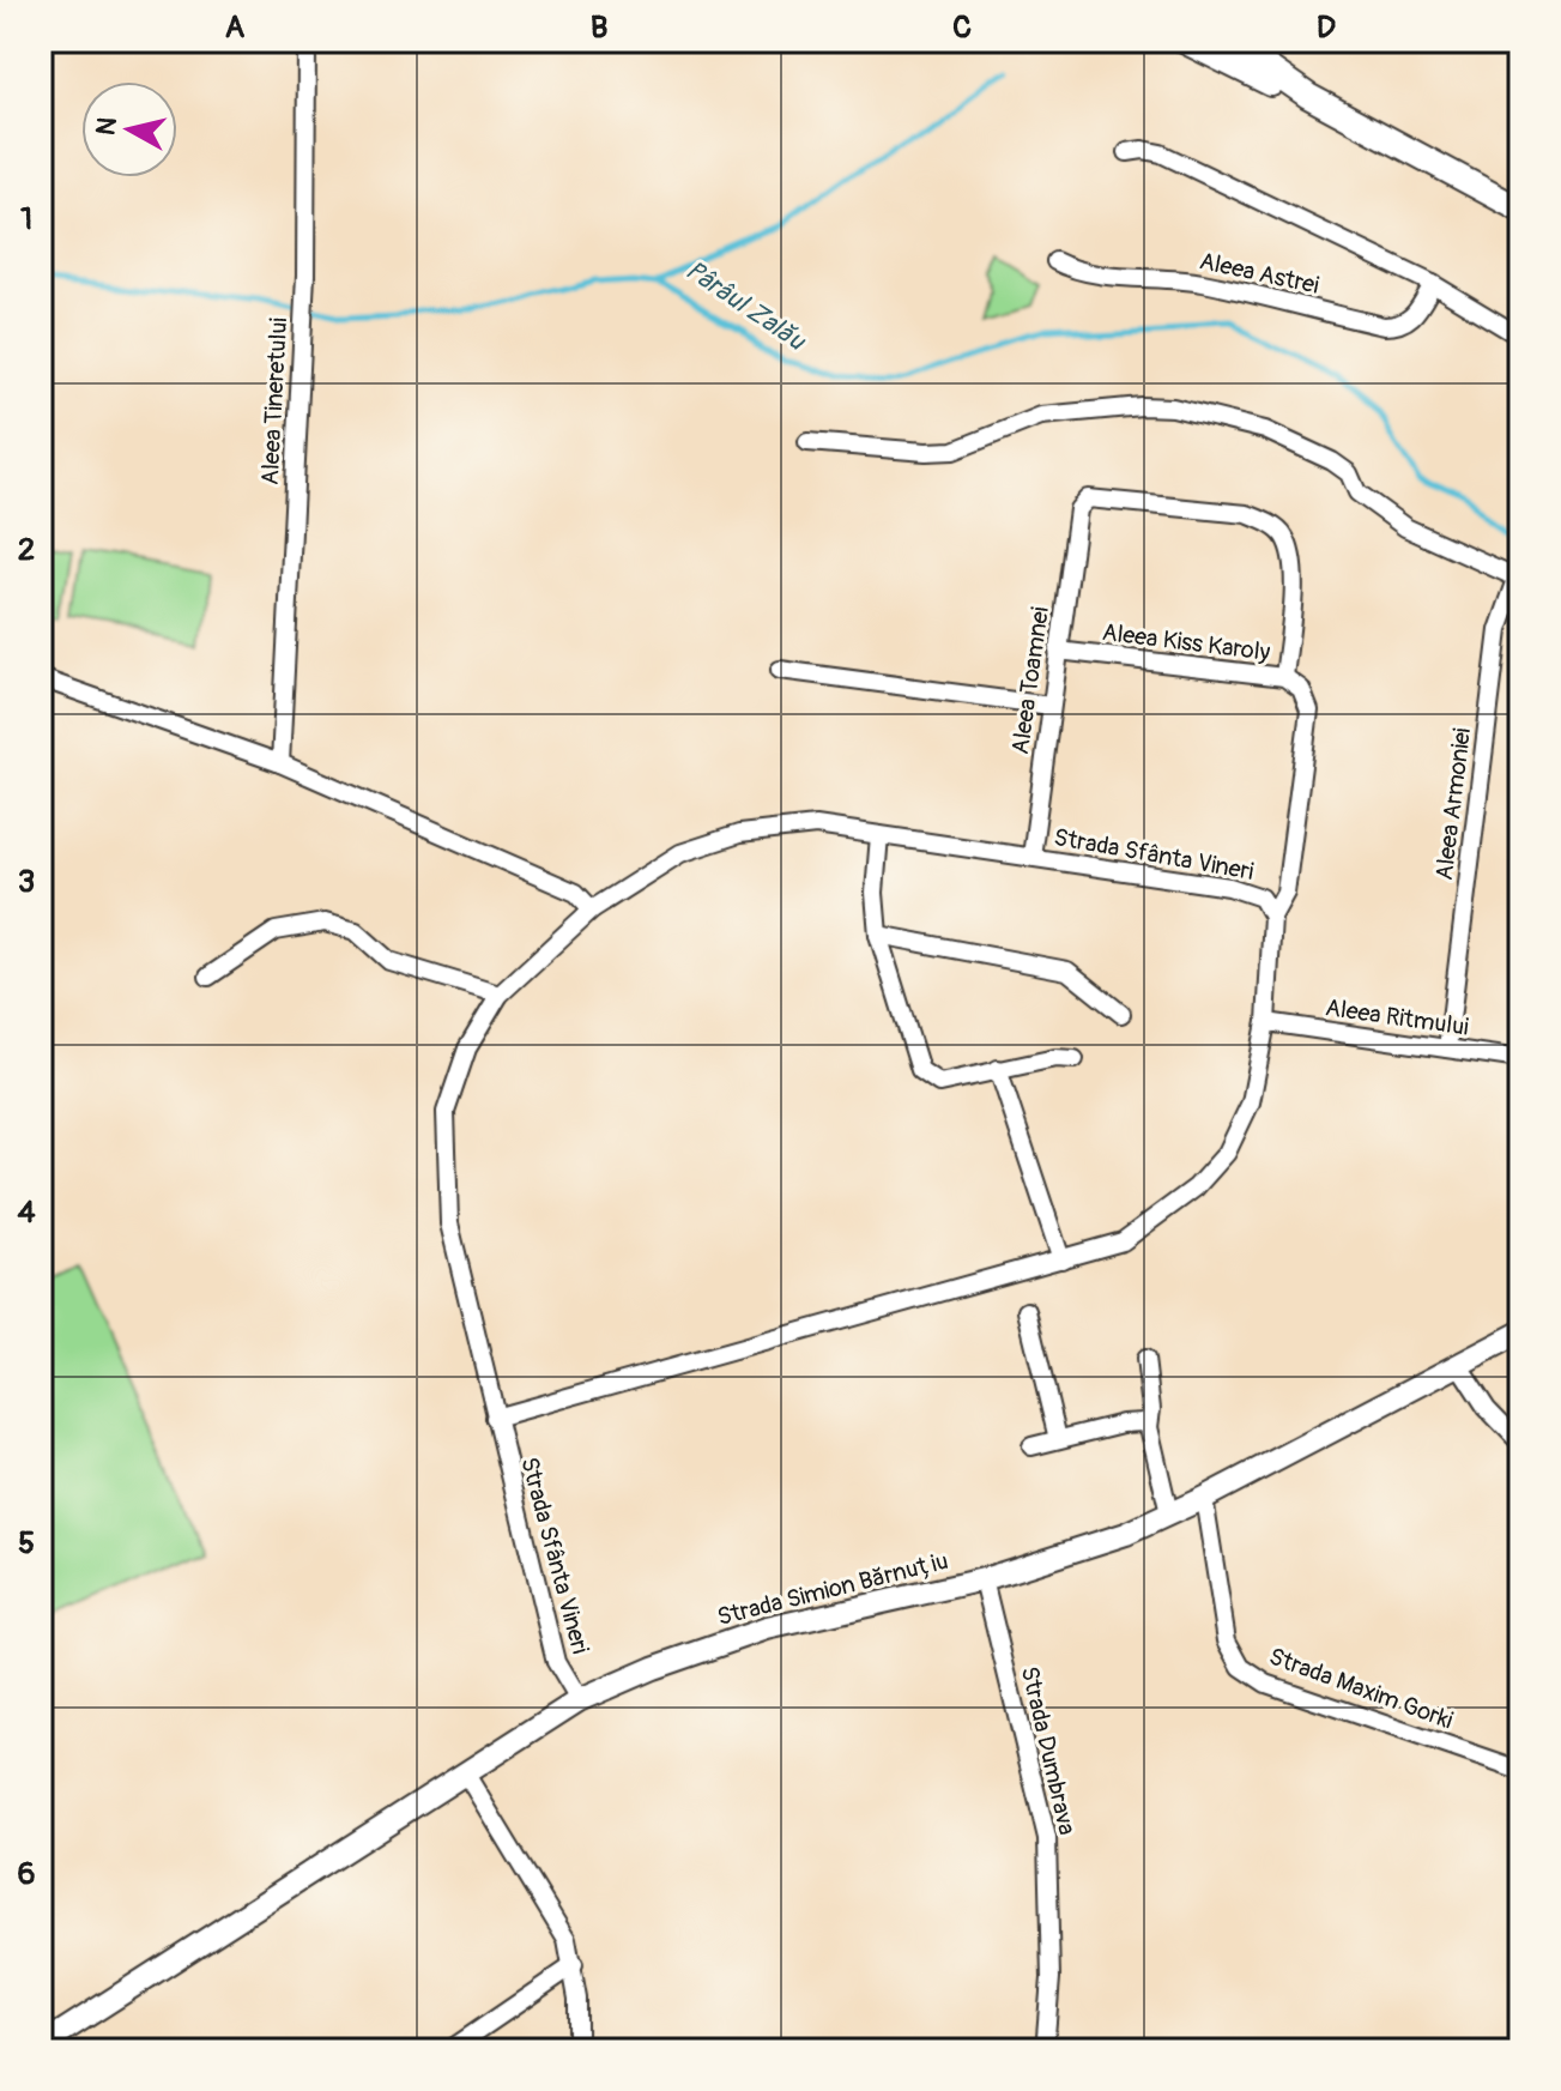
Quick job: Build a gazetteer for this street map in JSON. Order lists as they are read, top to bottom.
{
  "streets": {
    "street": [
      "Aleea Astrei",
      "Aleea Tineretului",
      "Aleea Kiss Karoly",
      "Aleea Toamnei",
      "Aleea Armoniei",
      "Strada Sfânta Vineri",
      "Aleea Ritmului",
      "Strada Simion Bărnuțiu",
      "Strada Maxim Gorki",
      "Strada Dumbrava"
    ]
  },
  "crossings": [
    ["Aleea Kiss Karoly", "Aleea Toamnei"],
    ["Aleea Kiss Karoly", "Strada Sfânta Vineri"],
    ["Aleea Toamnei", "Strada Sfânta Vineri"],
    ["Aleea Armoniei", "Aleea Ritmului"],
    ["Strada Sfânta Vineri", "Strada Simion Bărnuțiu"],
    ["Strada Simion Bărnuțiu", "Strada Maxim Gorki"],
    ["Strada Simion Bărnuțiu", "Strada Dumbrava"]
  ],
  "water": ["Pârâul Zalău"],
  "north": "left",
  "grid": {
    "columns": [
      "A",
      "B",
      "C",
      "D"
    ],
    "rows": [
      "1",
      "2",
      "3",
      "4",
      "5",
      "6"
    ]
  }
}
